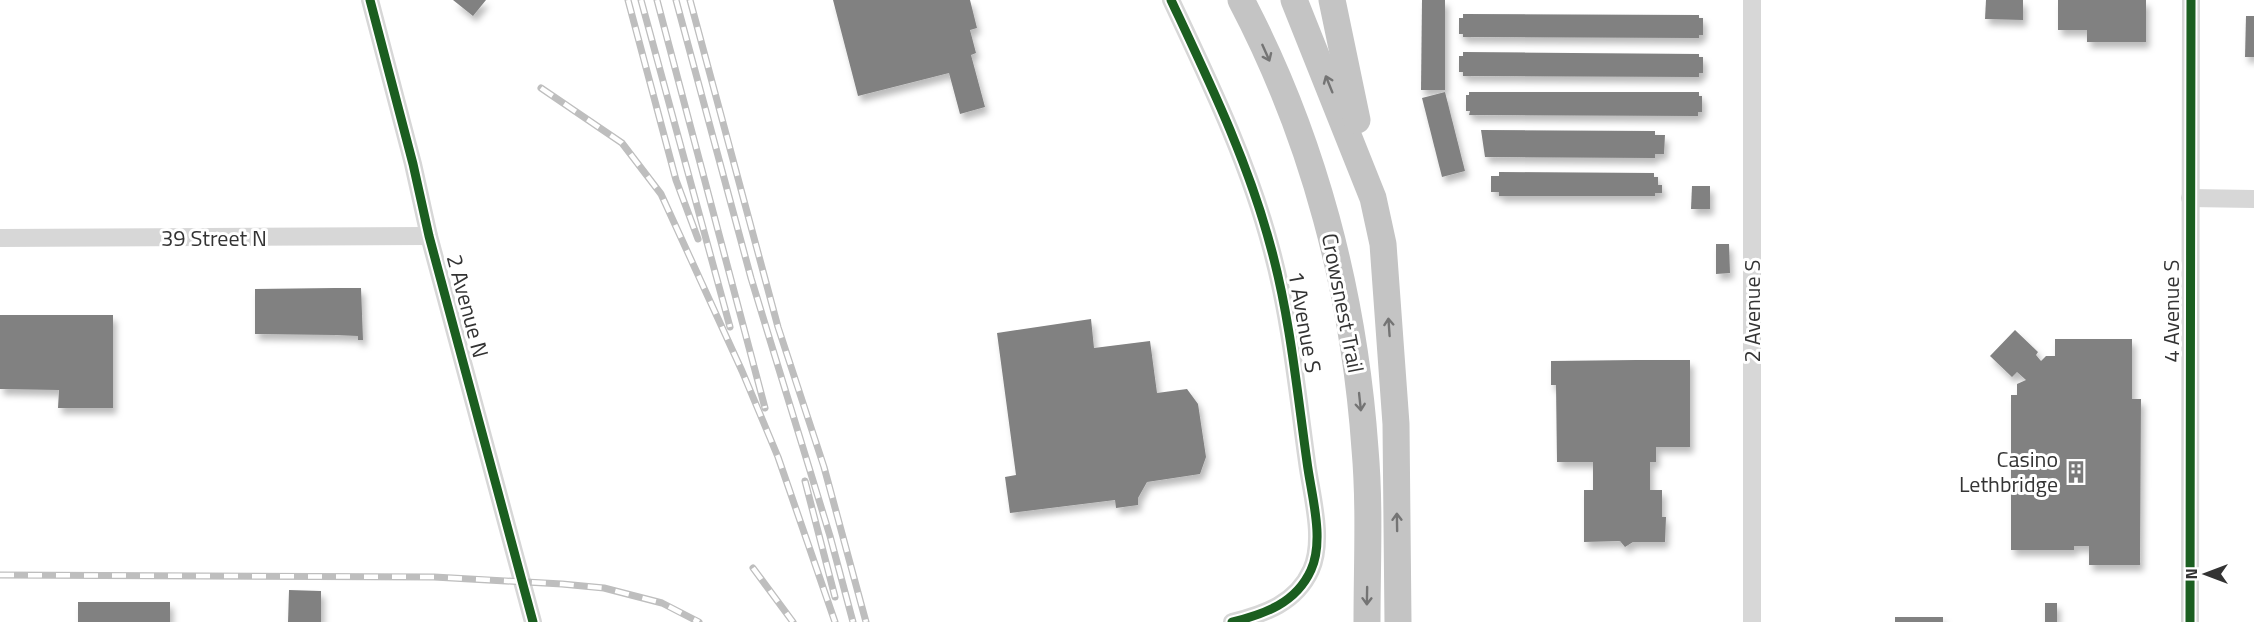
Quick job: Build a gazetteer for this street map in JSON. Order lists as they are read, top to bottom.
{
  "streets": {
    "highway": ["Crowsnest Trail"],
    "street": [
      "39 Street N",
      "2 Avenue N",
      "2 Avenue S",
      "4 Avenue S",
      "1 Avenue S"
    ]
  },
  "crossings": [
    ["39 Street N", "2 Avenue N"]
  ],
  "places": {
    "building": ["Casino Lethbridge"]
  },
  "north": "left"
}
